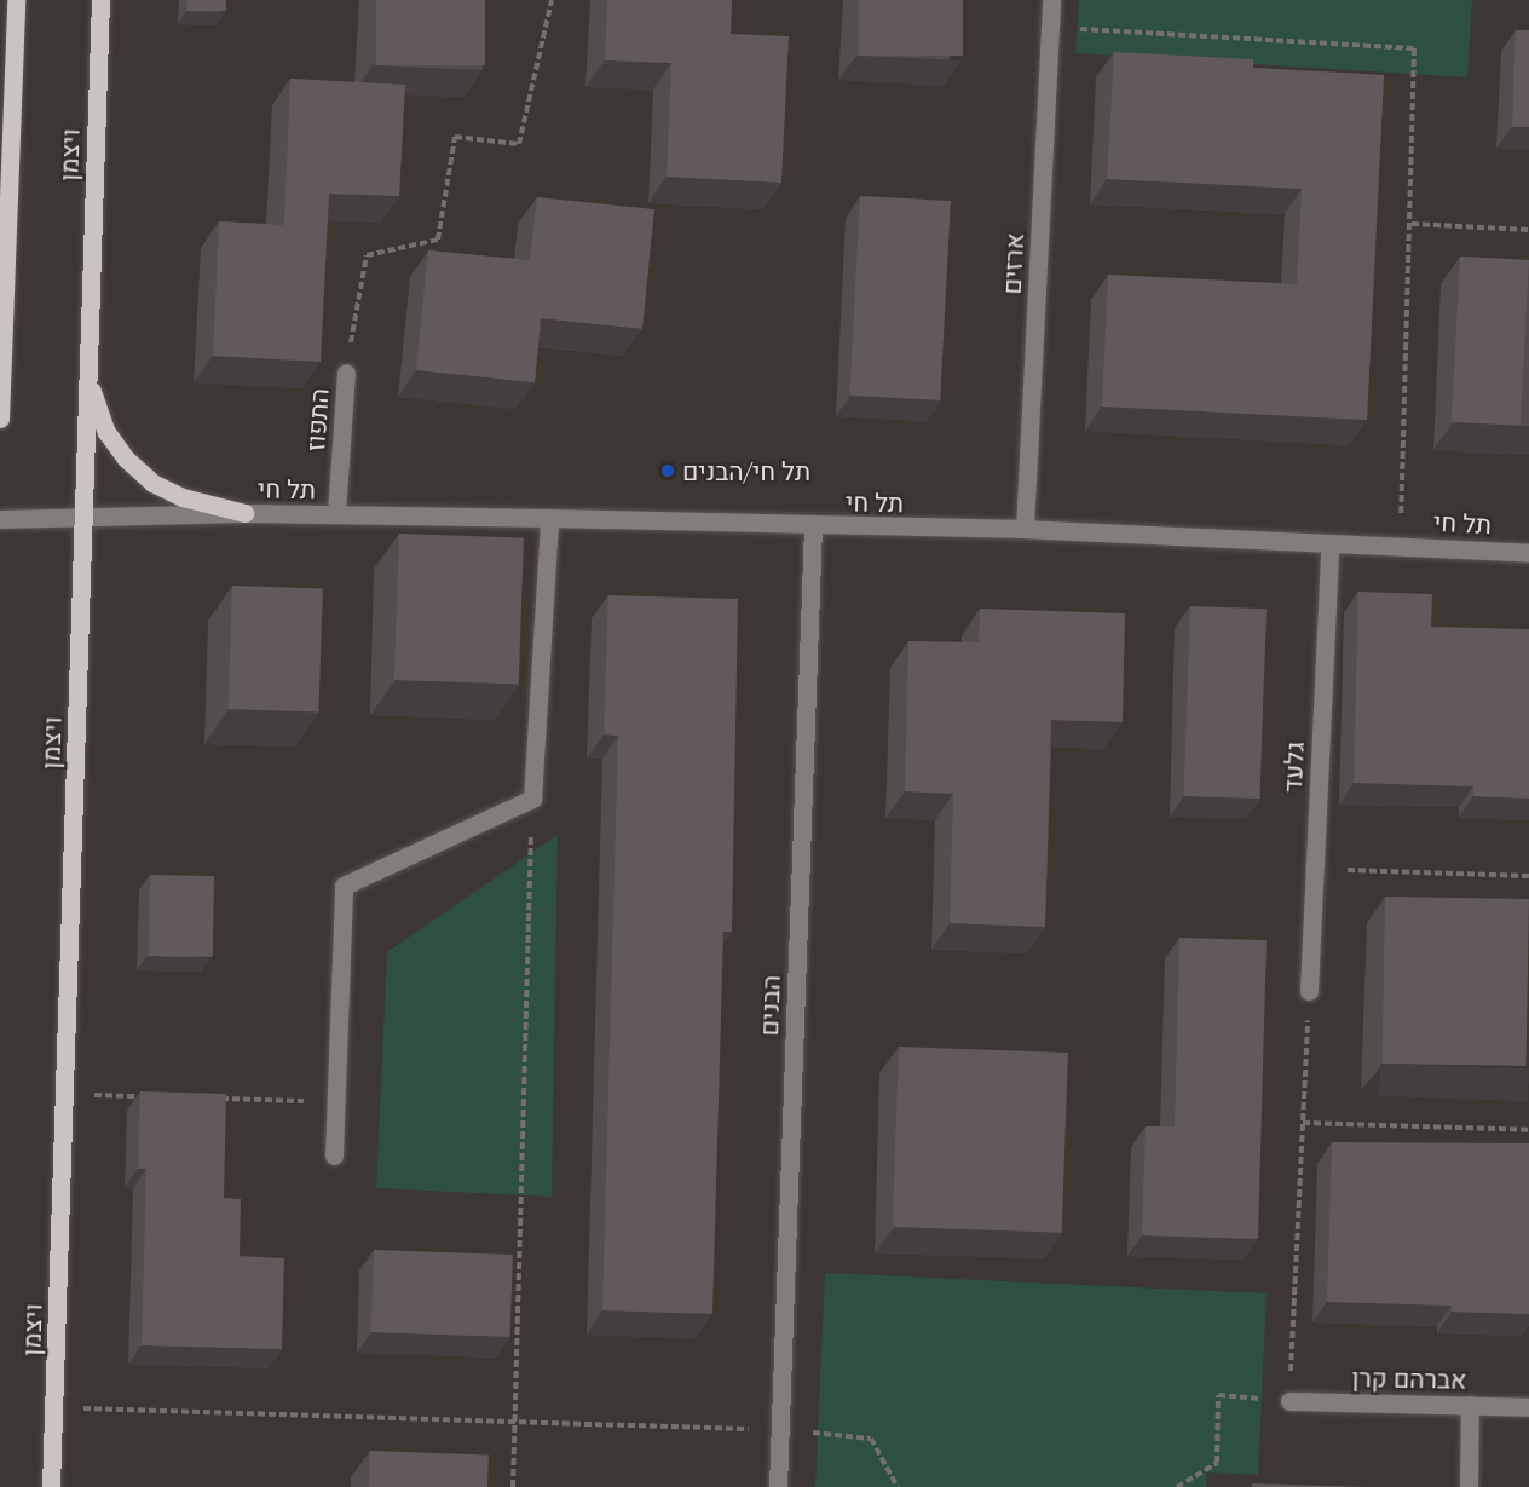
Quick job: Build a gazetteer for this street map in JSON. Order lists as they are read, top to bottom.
{
  "streets": {
    "main road": ["ויצמן"],
    "street": [
      "ארזים",
      "התפוז",
      "תל חי",
      "גלעד",
      "הבנים",
      "אברהם קרן"
    ]
  },
  "crossings": [
    ["ויצמן", "תל חי"],
    ["ארזים", "תל חי"],
    ["התפוז", "תל חי"],
    ["תל חי", "גלעד"],
    ["תל חי", "הבנים"]
  ],
  "places": ["תל חי/הבנים"]
}
